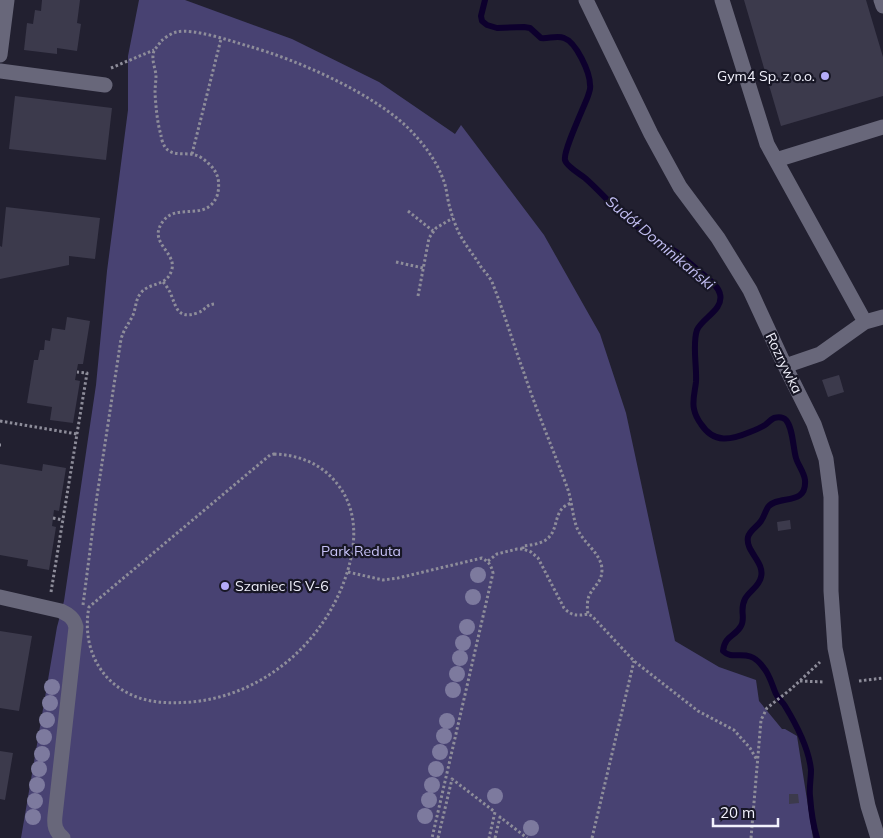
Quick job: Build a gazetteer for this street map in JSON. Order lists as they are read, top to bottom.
{
  "streets": {
    "street": ["Rozrywka"]
  },
  "water": ["Sudół Dominikański"],
  "parks": ["Park Reduta"],
  "places": ["Gym4 Sp. z o.o.", "Szaniec IS V-6"],
  "scale_bar": "20 m"
}
